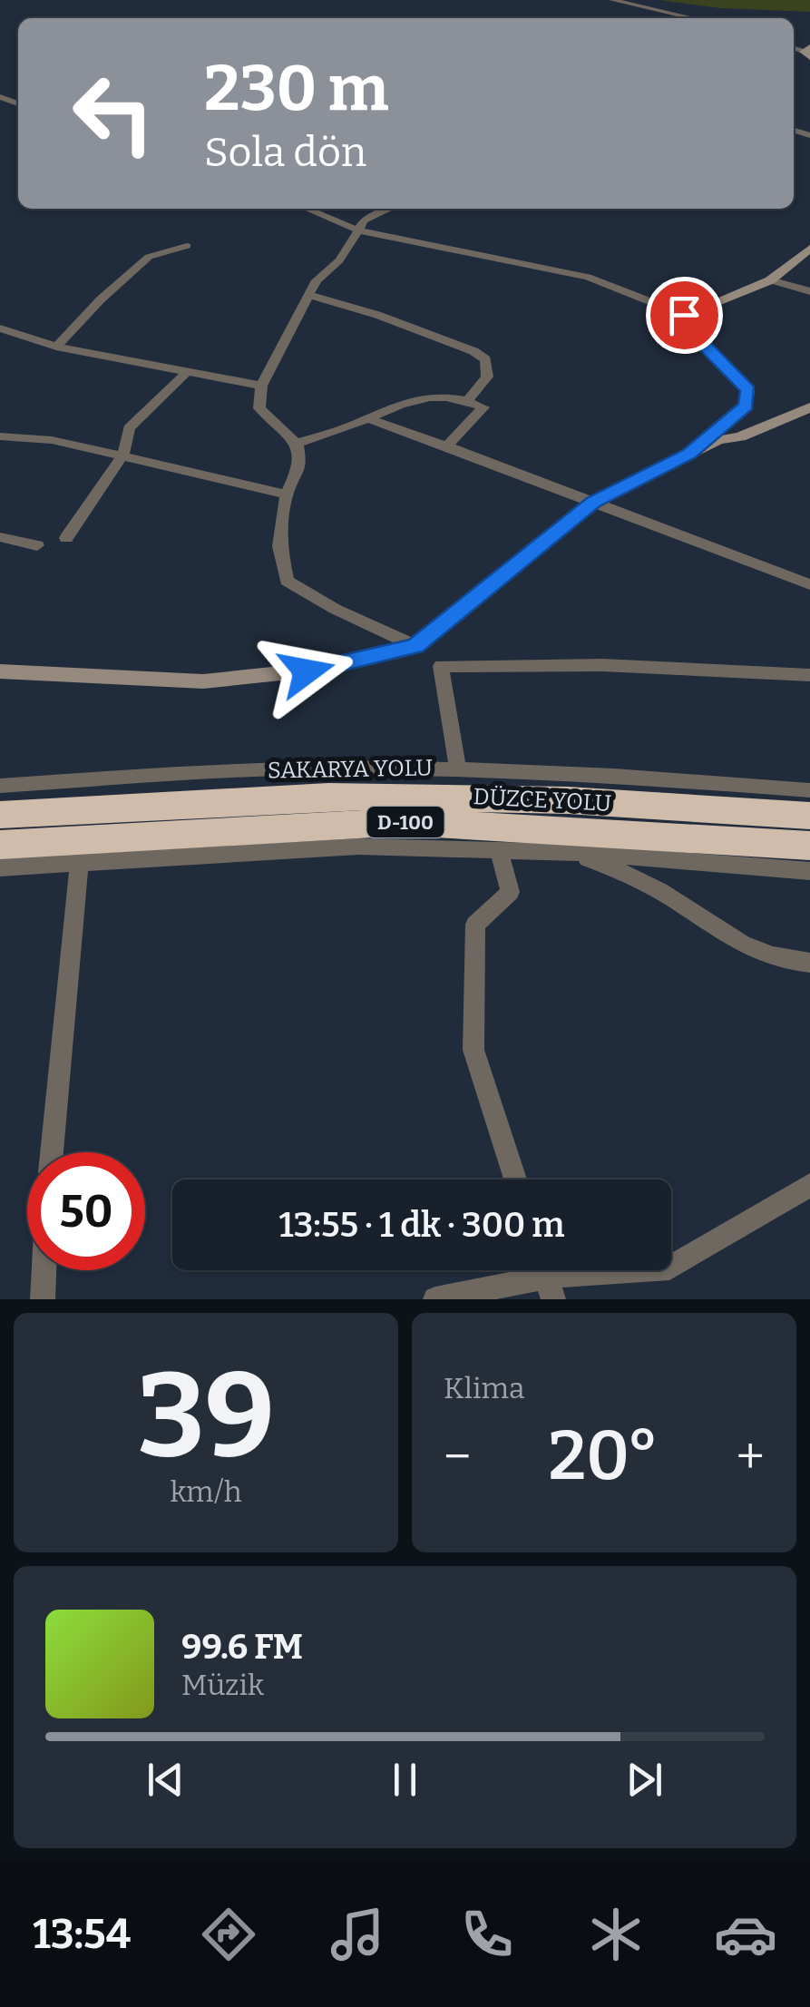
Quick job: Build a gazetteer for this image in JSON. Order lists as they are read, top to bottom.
{
  "streets": {
    "highway": ["SAKARYA YOLU", "DÜZCE YOLU", "D-100"]
  },
  "page": {
    "turn": ["230 m", "Sola dön"],
    "limit": "50",
    "trip": "13:55 · 1 dk · 300 m",
    "tile": [
      ["39", "km/h"],
      "Klima"
    ],
    "heat": ["−", "20°", "+"],
    "song": ["99.6 FM", "Müzik"],
    "tabs": "13:54"
  }
}
